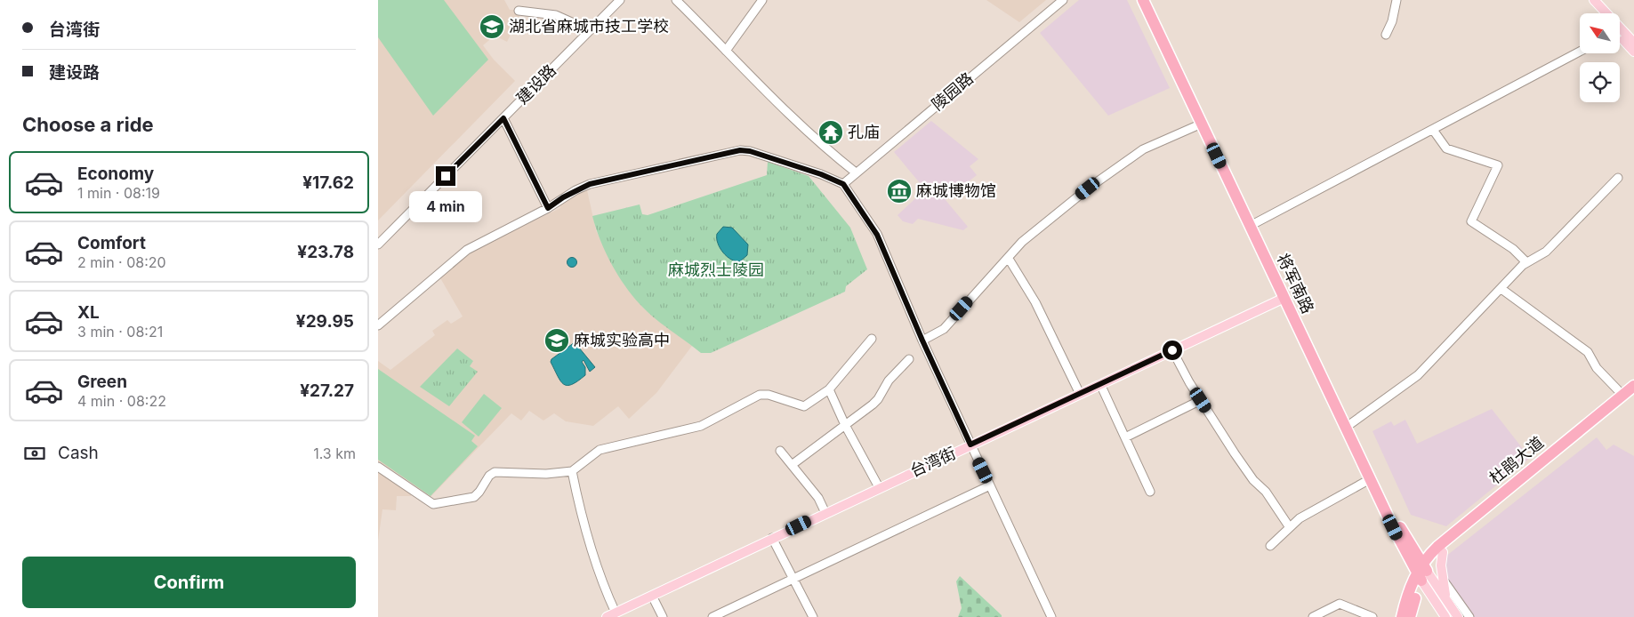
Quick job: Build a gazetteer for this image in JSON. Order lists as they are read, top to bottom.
{
  "streets": {
    "highway": ["将军南路", "杜鹃大道"],
    "main road": ["台湾街"],
    "street": ["建设路", "陵园路"]
  },
  "crossings": [
    ["将军南路", "杜鹃大道"],
    ["将军南路", "台湾街"]
  ],
  "parks": ["麻城烈士陵园"],
  "places": {
    "school or university": ["湖北省麻城市技工学校", "麻城实验高中"],
    "temple": ["孔庙"],
    "museum": ["麻城博物馆"]
  },
  "north": "top left",
  "page": {
    "banner": ["台湾街", "建设路"],
    "heading": "Choose a ride",
    "list": [
      {
        "name": "Economy",
        "note": "1 min · 08:19",
        "value": "¥17.62"
      },
      {
        "name": "Comfort",
        "note": "2 min · 08:20",
        "value": "¥23.78"
      },
      {
        "name": "XL",
        "note": "3 min · 08:21",
        "value": "¥29.95"
      },
      {
        "name": "Green",
        "note": "4 min · 08:22",
        "value": "¥27.27"
      }
    ],
    "bubble": "4 min",
    "pay": ["Cash", "1.3 km"],
    "buttons": "Confirm"
  }
}
